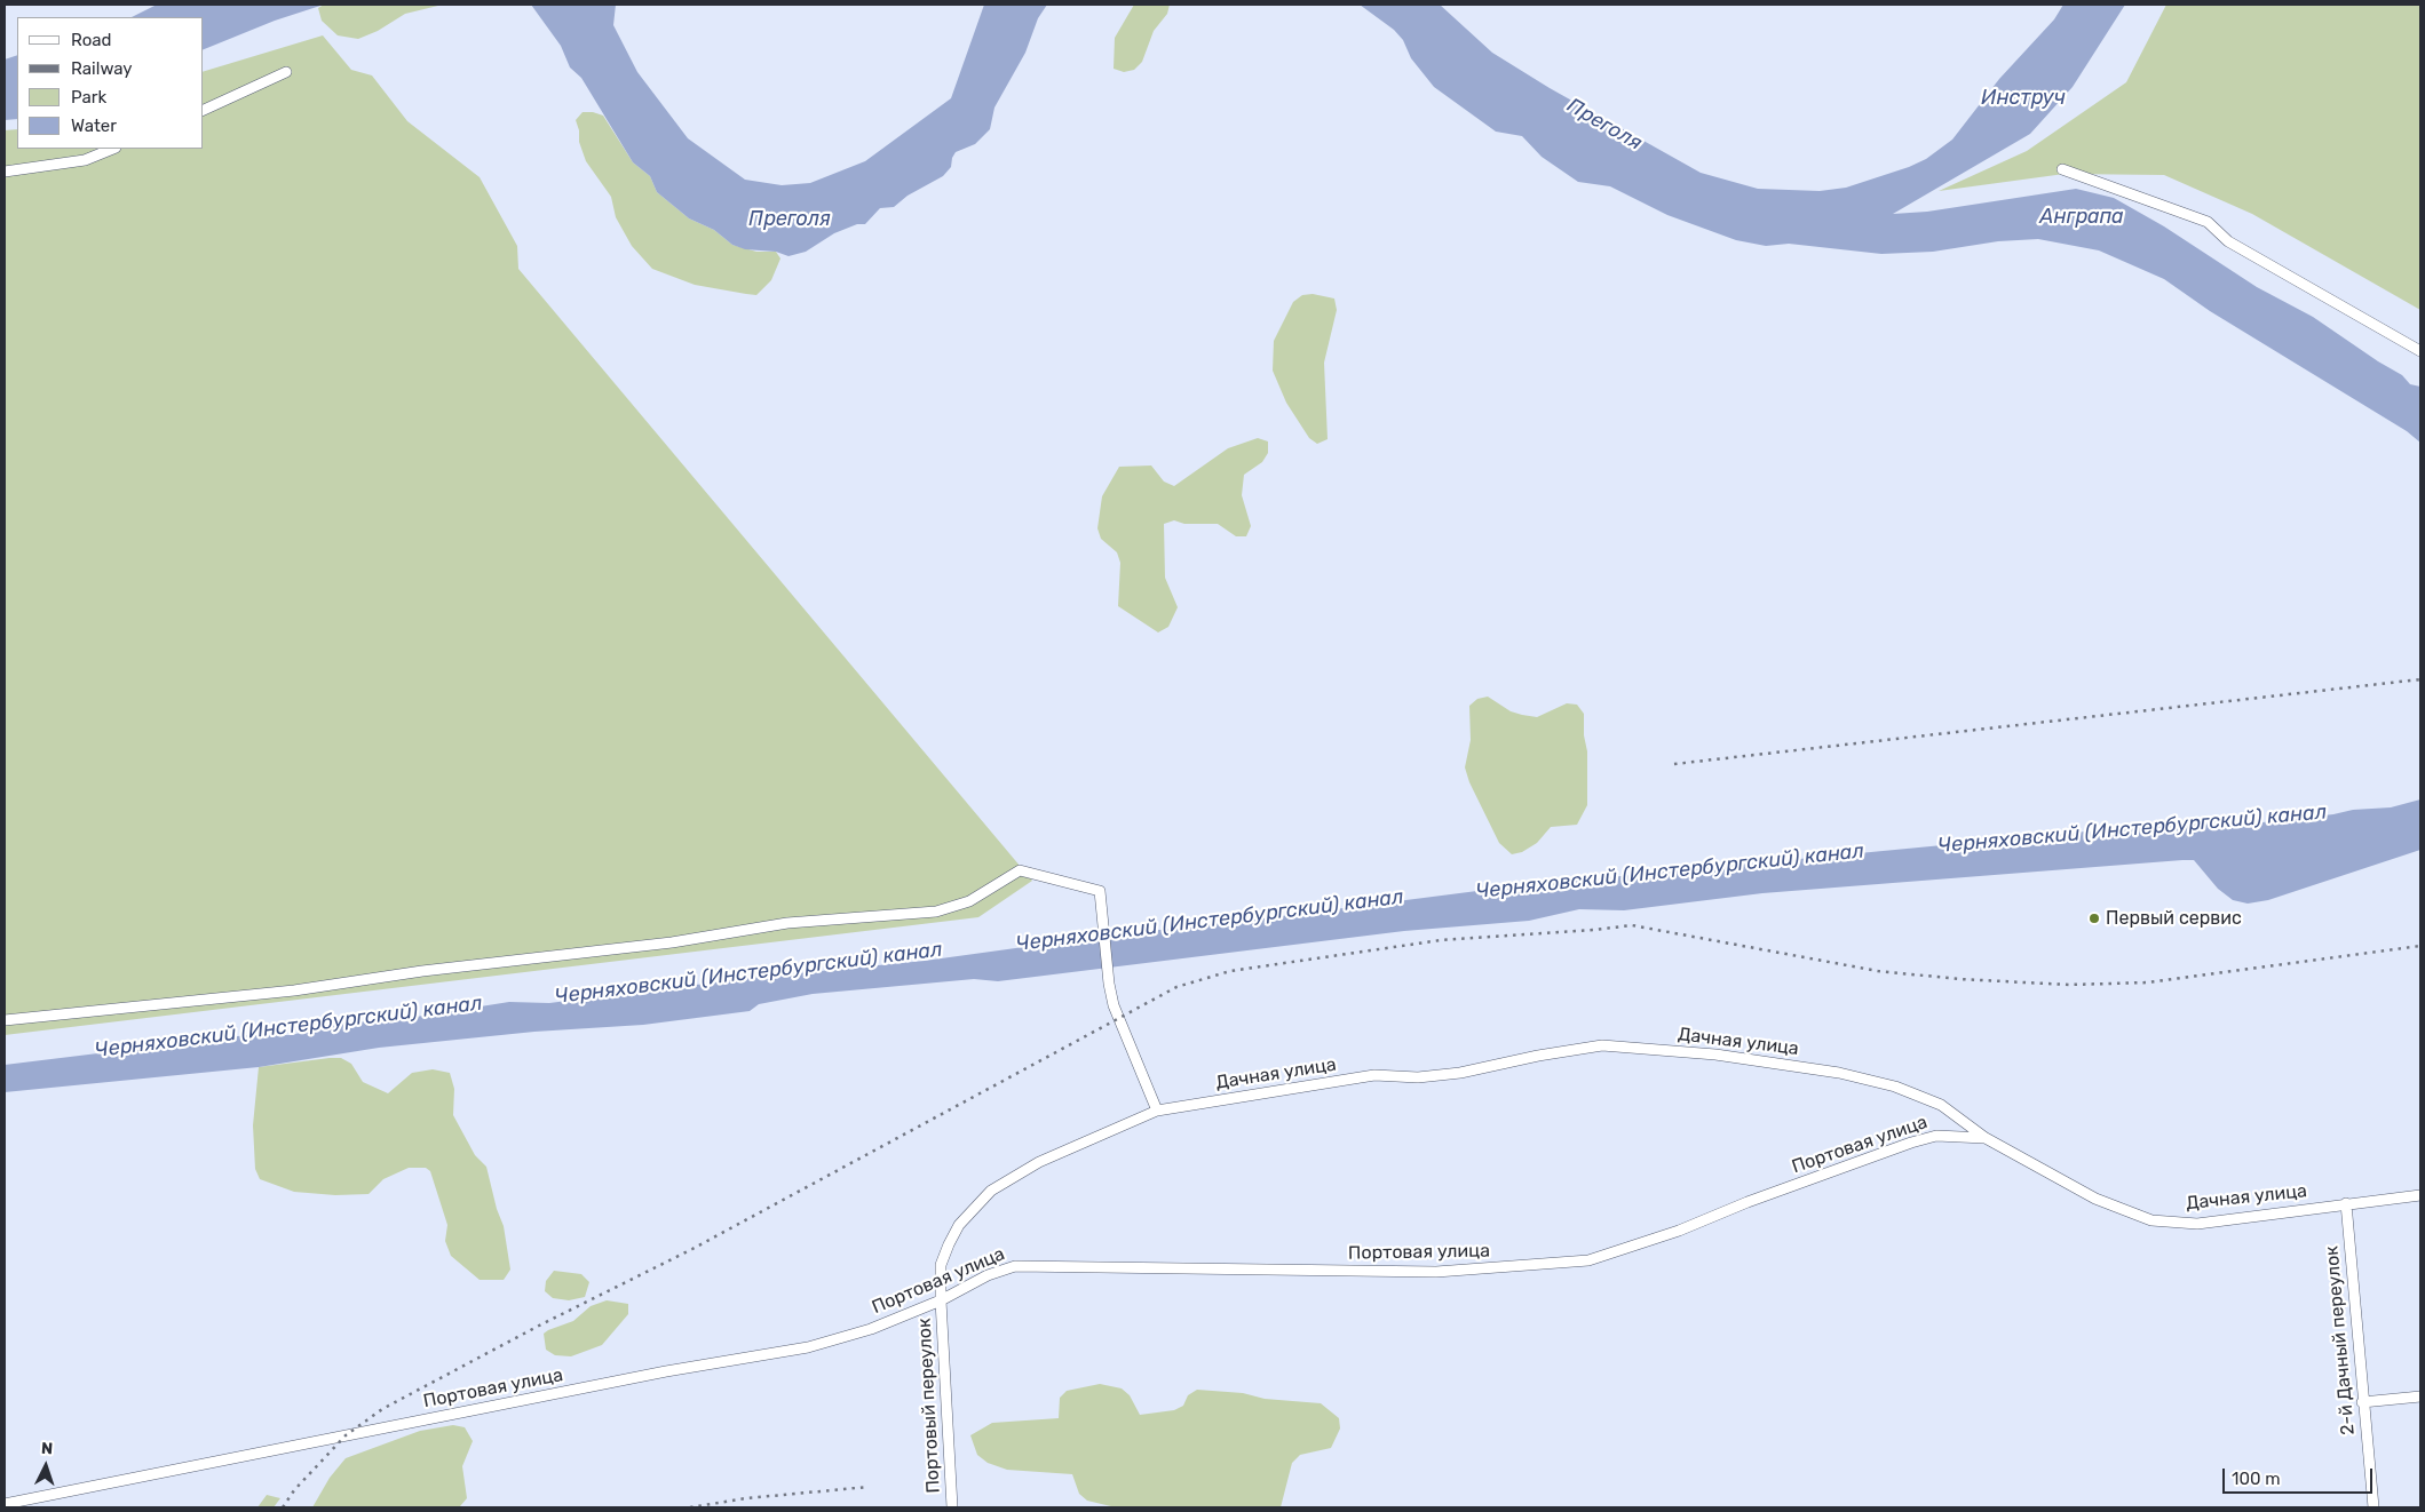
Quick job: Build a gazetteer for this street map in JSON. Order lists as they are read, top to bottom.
{
  "streets": {
    "street": [
      "Дачная улица",
      "Портовая улица",
      "2-й Дачный переулок",
      "Портовый переулок"
    ]
  },
  "crossings": [
    ["Дачная улица", "Портовая улица"],
    ["Дачная улица", "2-й Дачный переулок"],
    ["Дачная улица", "Портовый переулок"],
    ["Портовая улица", "Портовый переулок"]
  ],
  "water": [
    "Инструч",
    "Преголя",
    "Анграпа",
    "Черняховский (Инстербургский) канал"
  ],
  "places": ["Первый сервис"],
  "legend": [
    "Road",
    "Railway",
    "Park",
    "Water"
  ],
  "scale_bar": "100 m",
  "north": "top"
}
